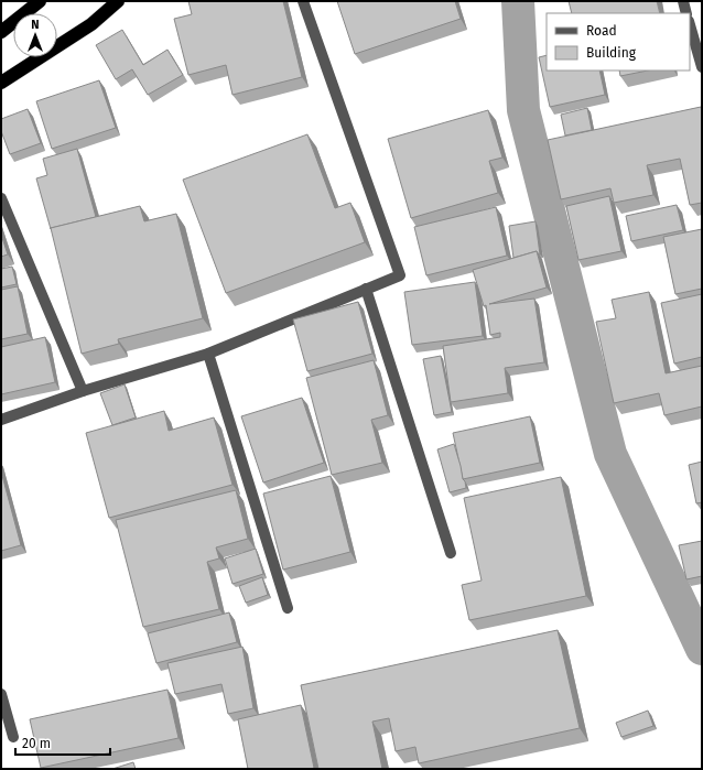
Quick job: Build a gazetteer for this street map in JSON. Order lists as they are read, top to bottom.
{
  "legend": ["Road", "Building"],
  "scale_bar": "20 m",
  "north": "top"
}
